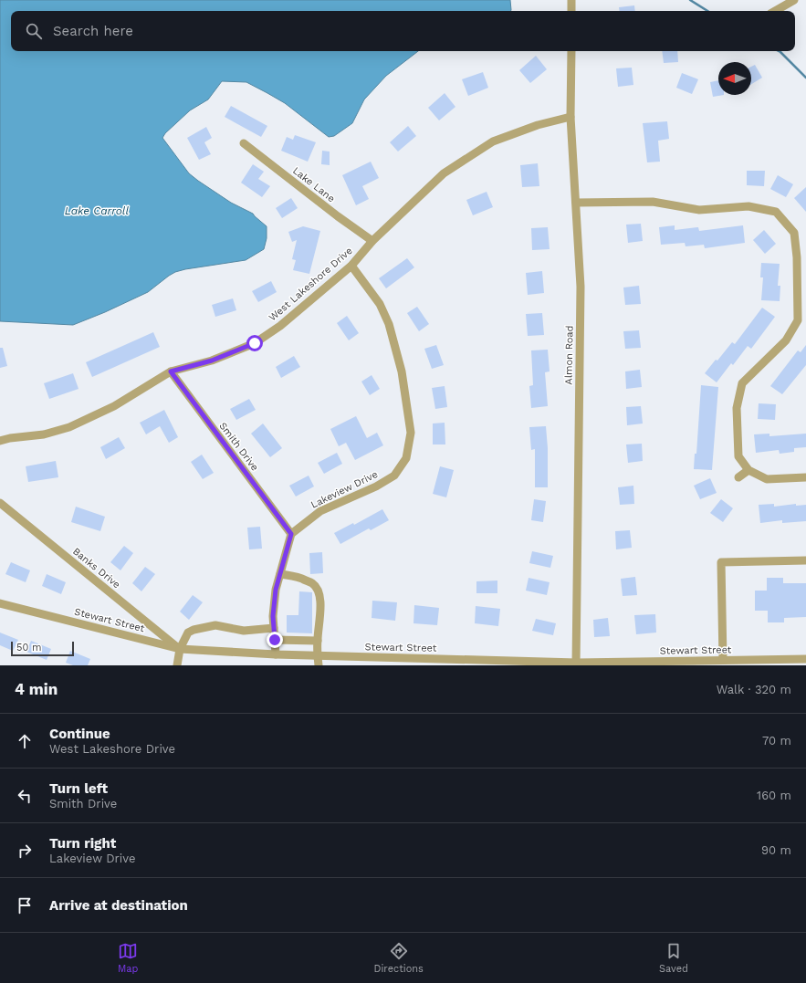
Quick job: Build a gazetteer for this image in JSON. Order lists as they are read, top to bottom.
{
  "streets": {
    "street": [
      "Lake Lane",
      "West Lakeshore Drive",
      "Almon Road",
      "Smith Drive",
      "Lakeview Drive",
      "Banks Drive",
      "Stewart Street"
    ]
  },
  "crossings": [
    ["Lake Lane", "West Lakeshore Drive"],
    ["West Lakeshore Drive", "Almon Road"],
    ["West Lakeshore Drive", "Smith Drive"],
    ["West Lakeshore Drive", "Lakeview Drive"],
    ["Almon Road", "Stewart Street"],
    ["Smith Drive", "Lakeview Drive"],
    ["Banks Drive", "Stewart Street"]
  ],
  "water": ["Lake Carroll"],
  "scale_bar": "50 m",
  "north": "left",
  "page": {
    "search": "Search here",
    "scale": "50 m",
    "heading": ["4 min", "Walk · 320 m"],
    "list": [
      ["Continue", "West Lakeshore Drive", "70 m"],
      ["Turn left", "Smith Drive", "160 m"],
      ["Turn right", "Lakeview Drive", "90 m"],
      "Arrive at destination"
    ],
    "nav": ["Map", "Directions", "Saved"]
  }
}
